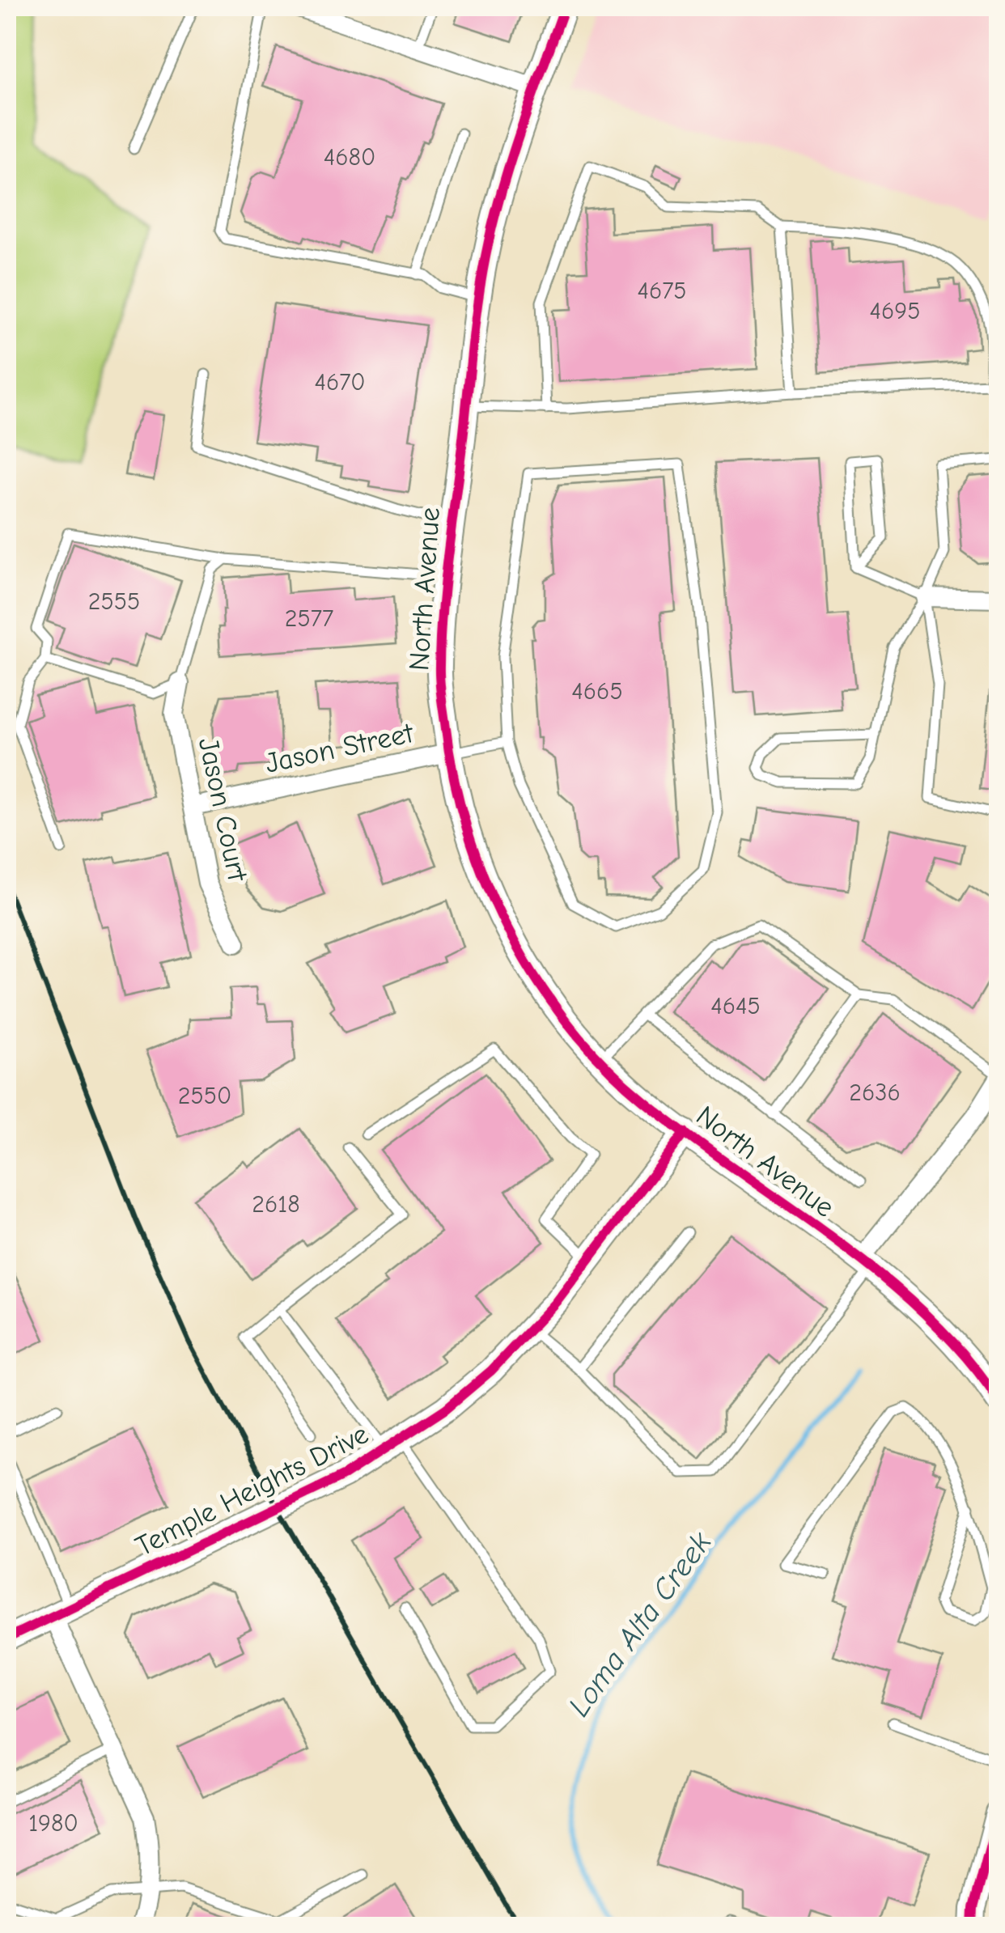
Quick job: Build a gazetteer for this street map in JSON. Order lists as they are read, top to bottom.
{
  "streets": {
    "main road": ["North Avenue", "Temple Heights Drive"],
    "street": ["Jason Street", "Jason Court"]
  },
  "crossings": [
    ["North Avenue", "Jason Street"],
    ["North Avenue", "Temple Heights Drive"],
    ["Jason Street", "Jason Court"]
  ],
  "water": ["Loma Alta Creek"],
  "house_numbers": [
    "4680",
    "4675",
    "4695",
    "4670",
    "2555",
    "2577",
    "4665",
    "4645",
    "2636",
    "2550",
    "2618",
    "1980"
  ]
}
